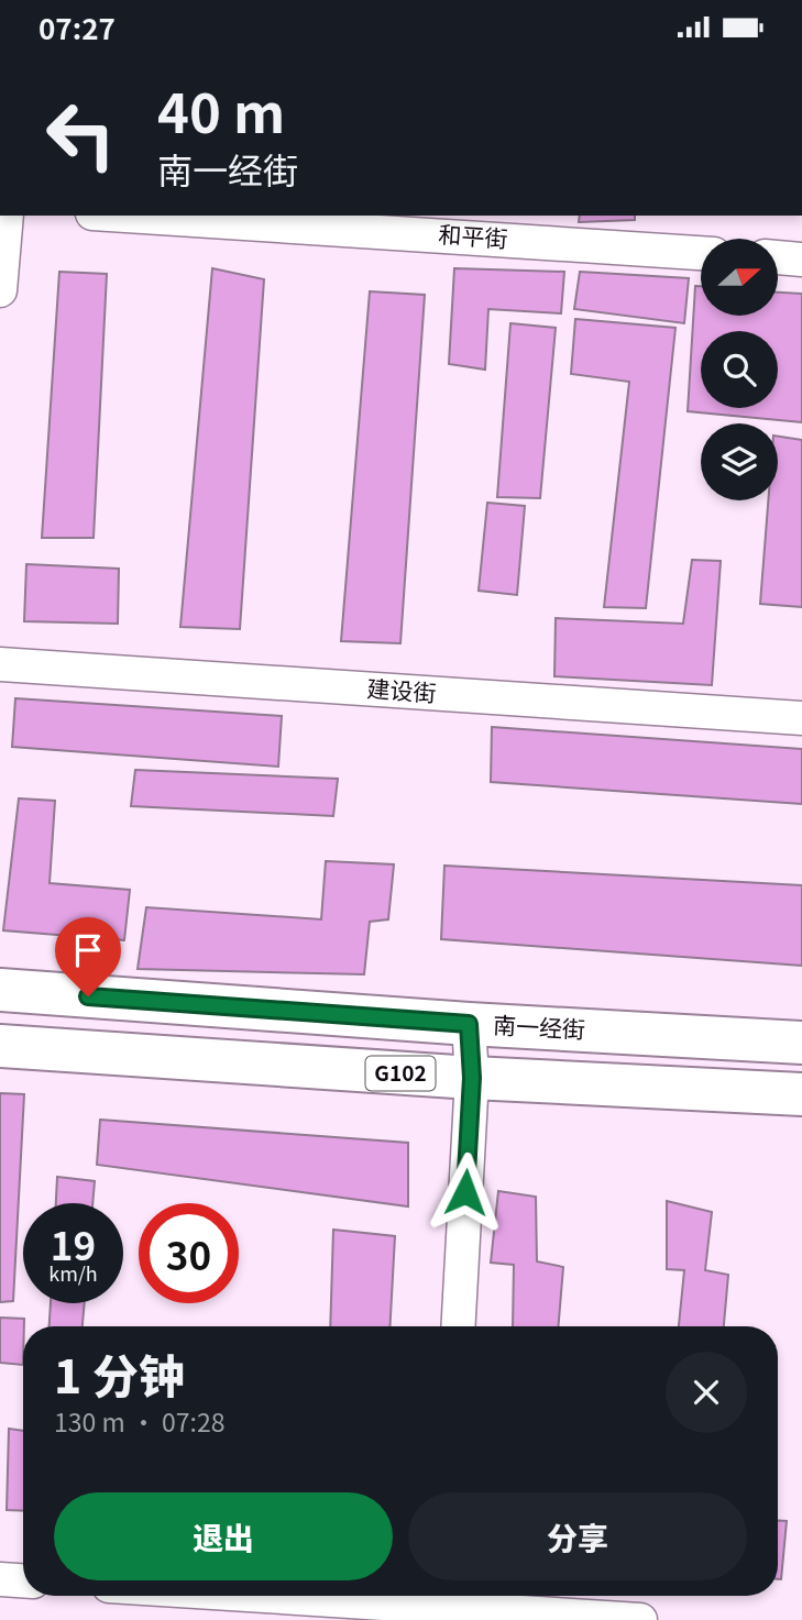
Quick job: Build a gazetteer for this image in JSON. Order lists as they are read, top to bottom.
{
  "streets": {
    "highway": ["南一经街", "G102"],
    "street": ["和平街", "建设街"]
  },
  "north": "right",
  "page": {
    "status": "07:27",
    "turn": ["40 m", "南一经街"],
    "speed": "19 km/h",
    "limit": "30",
    "heading": ["1 分钟", "130 m · 07:28"],
    "buttons": ["退出", "分享"]
  }
}
